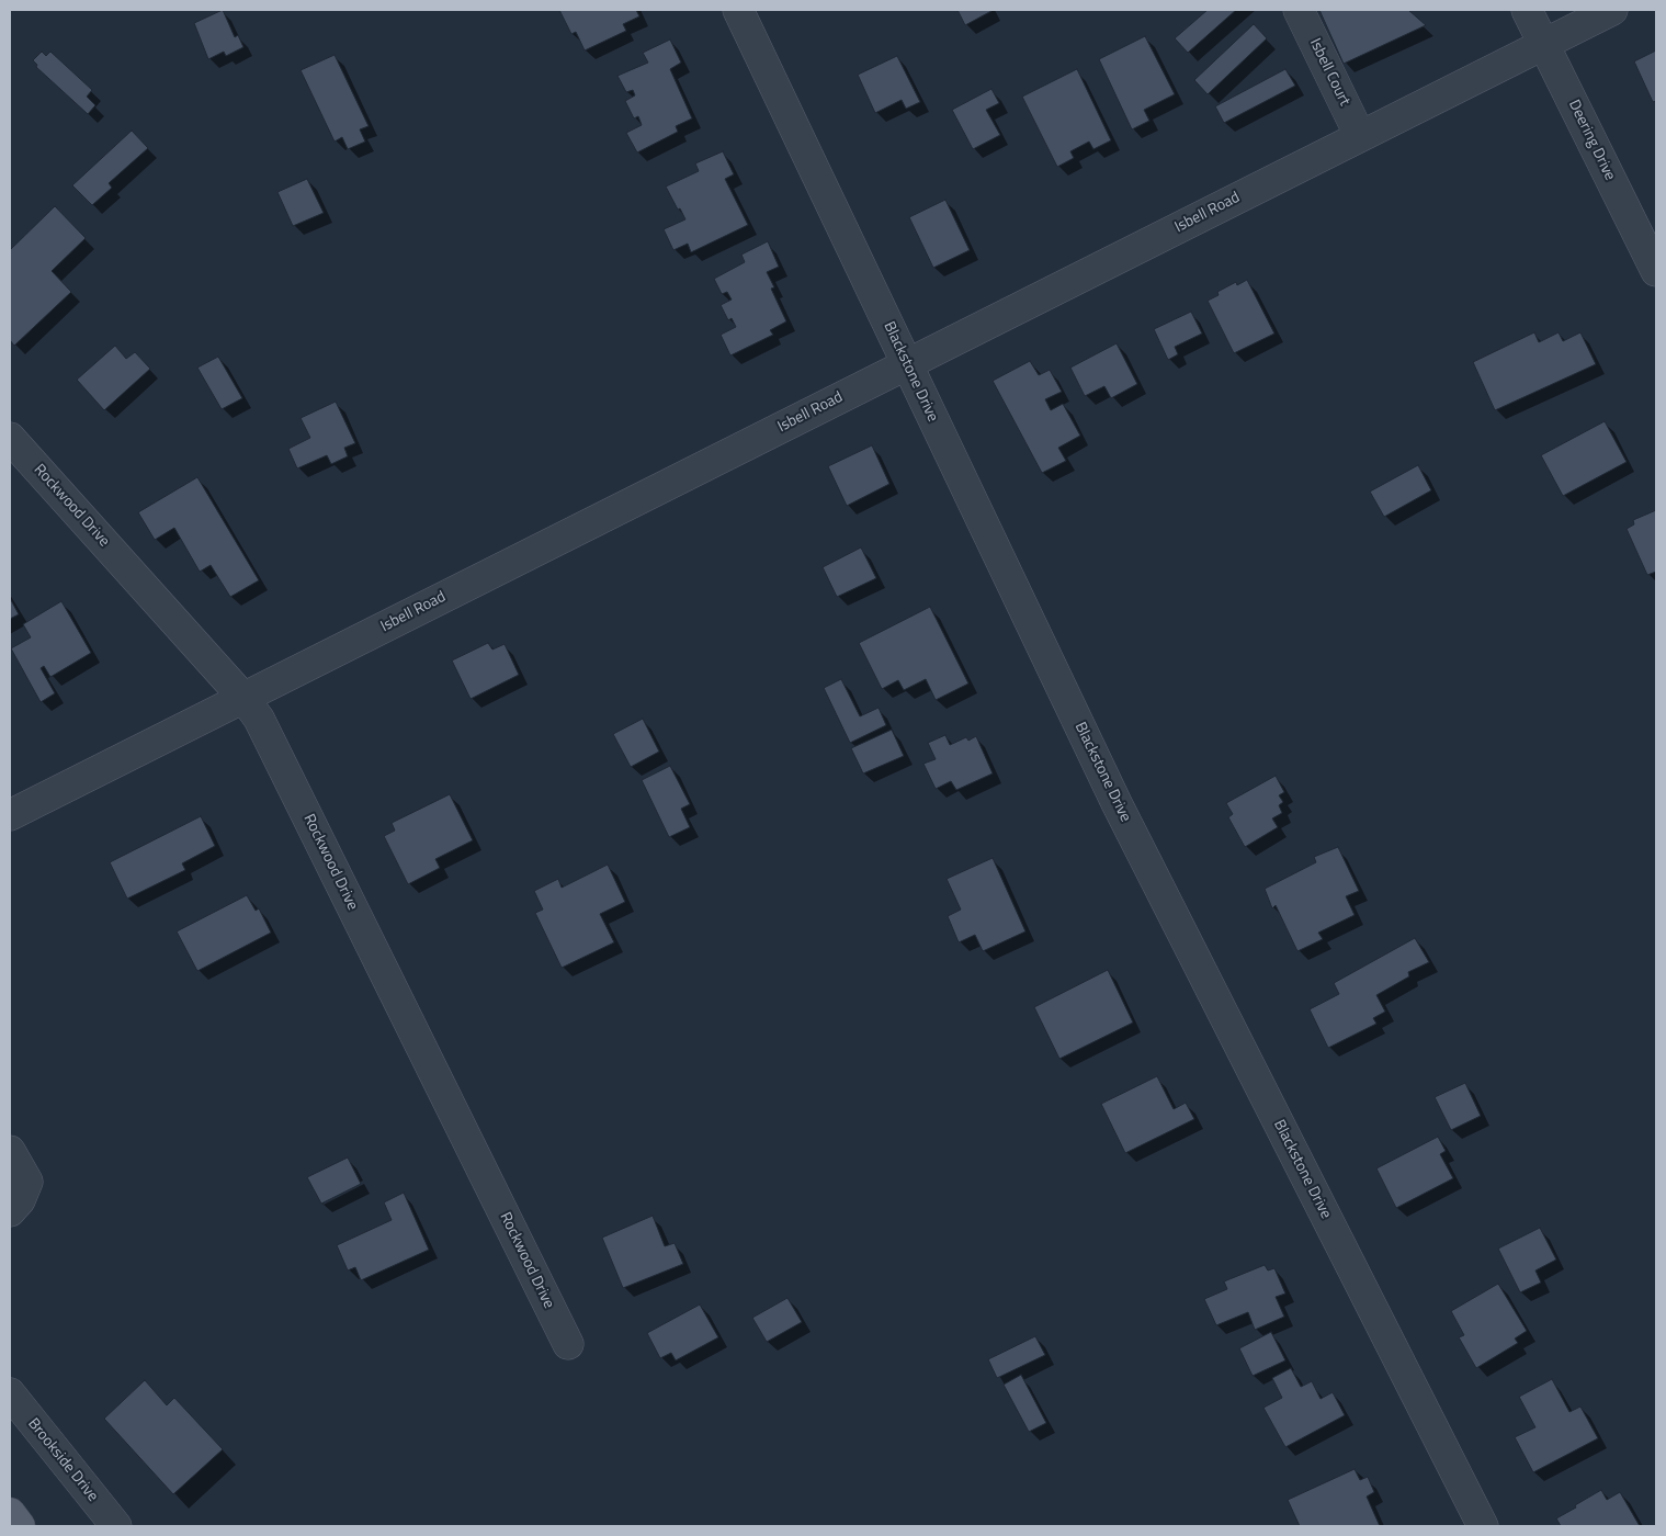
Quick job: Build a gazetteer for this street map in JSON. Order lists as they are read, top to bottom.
{
  "streets": {
    "street": [
      "Isbell Court",
      "Deering Drive",
      "Isbell Road",
      "Blackstone Drive",
      "Rockwood Drive",
      "Brookside Drive"
    ]
  },
  "crossings": [
    ["Isbell Court", "Isbell Road"],
    ["Deering Drive", "Isbell Road"],
    ["Isbell Road", "Blackstone Drive"],
    ["Isbell Road", "Rockwood Drive"]
  ]
}
